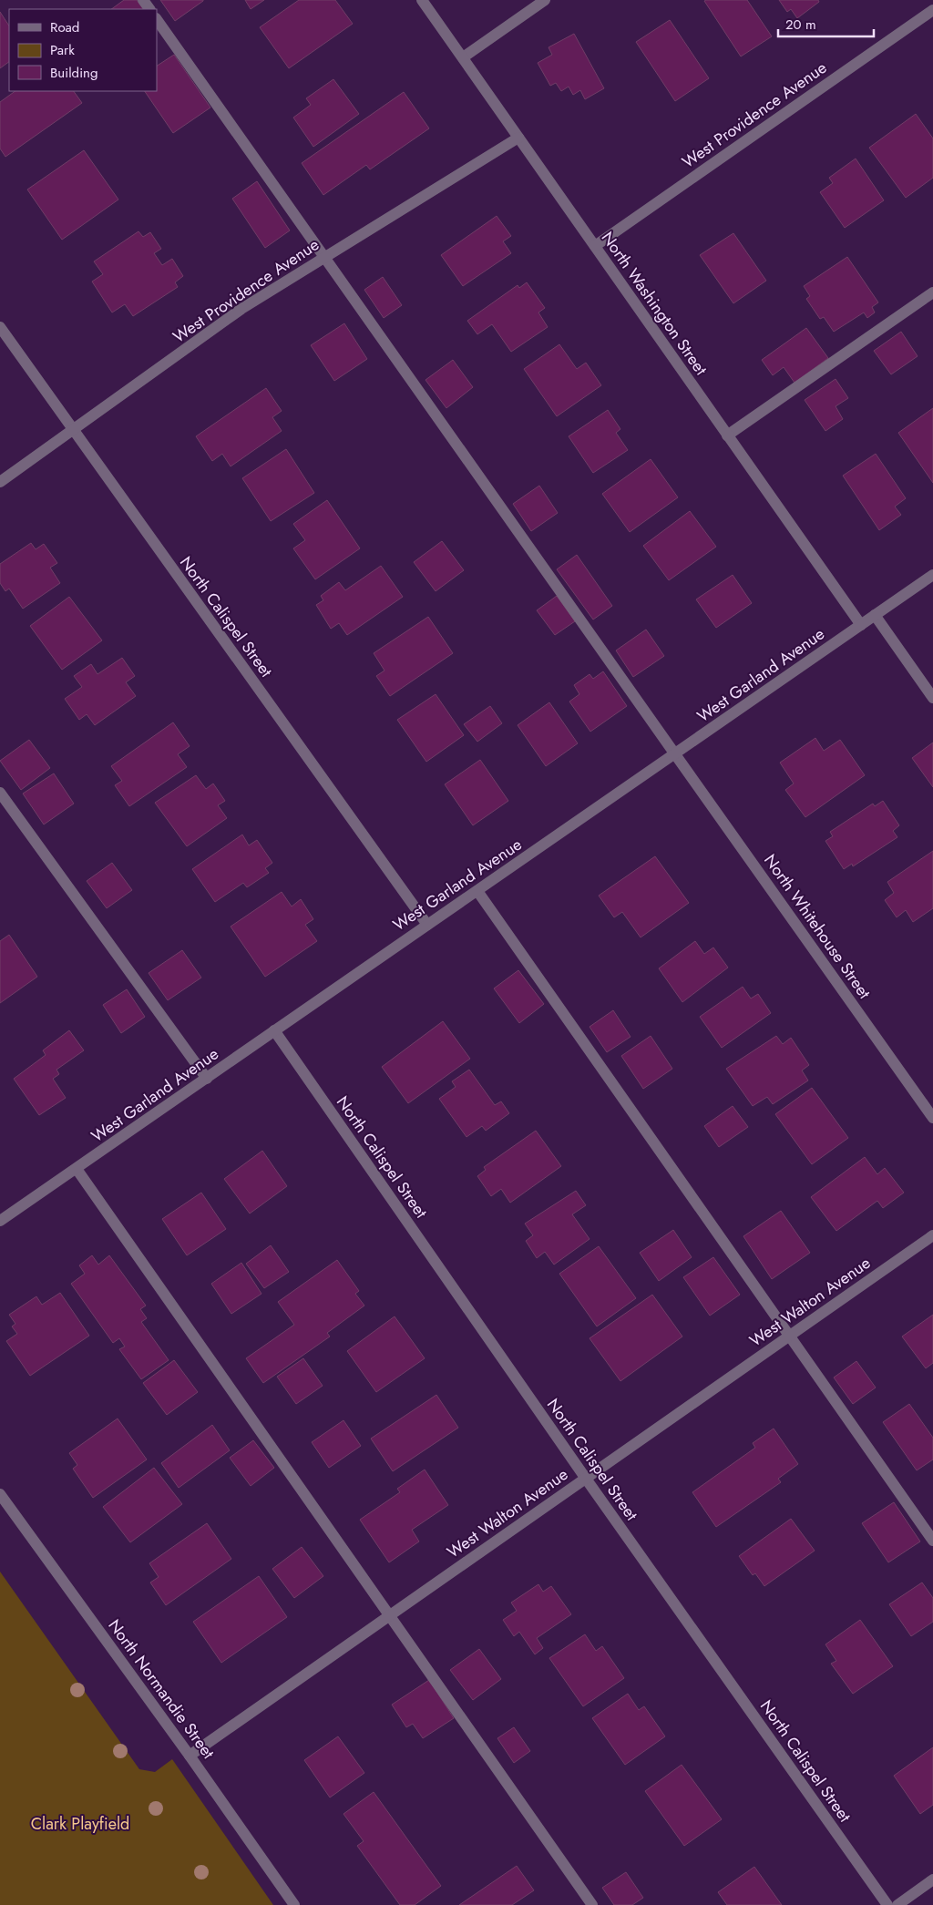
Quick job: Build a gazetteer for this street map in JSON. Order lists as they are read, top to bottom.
{
  "streets": {
    "street": [
      "West Providence Avenue",
      "North Washington Street",
      "North Calispel Street",
      "West Garland Avenue",
      "North Whitehouse Street",
      "West Walton Avenue",
      "North Normandie Street"
    ]
  },
  "crossings": [
    ["West Providence Avenue", "North Washington Street"],
    ["West Providence Avenue", "North Calispel Street"],
    ["West Providence Avenue", "North Whitehouse Street"],
    ["North Washington Street", "West Garland Avenue"],
    ["North Calispel Street", "West Garland Avenue"],
    ["North Calispel Street", "West Walton Avenue"],
    ["West Garland Avenue", "North Whitehouse Street"],
    ["West Walton Avenue", "North Normandie Street"]
  ],
  "parks": ["Clark Playfield"],
  "legend": ["Road", "Park", "Building"],
  "scale_bar": "20 m"
}
